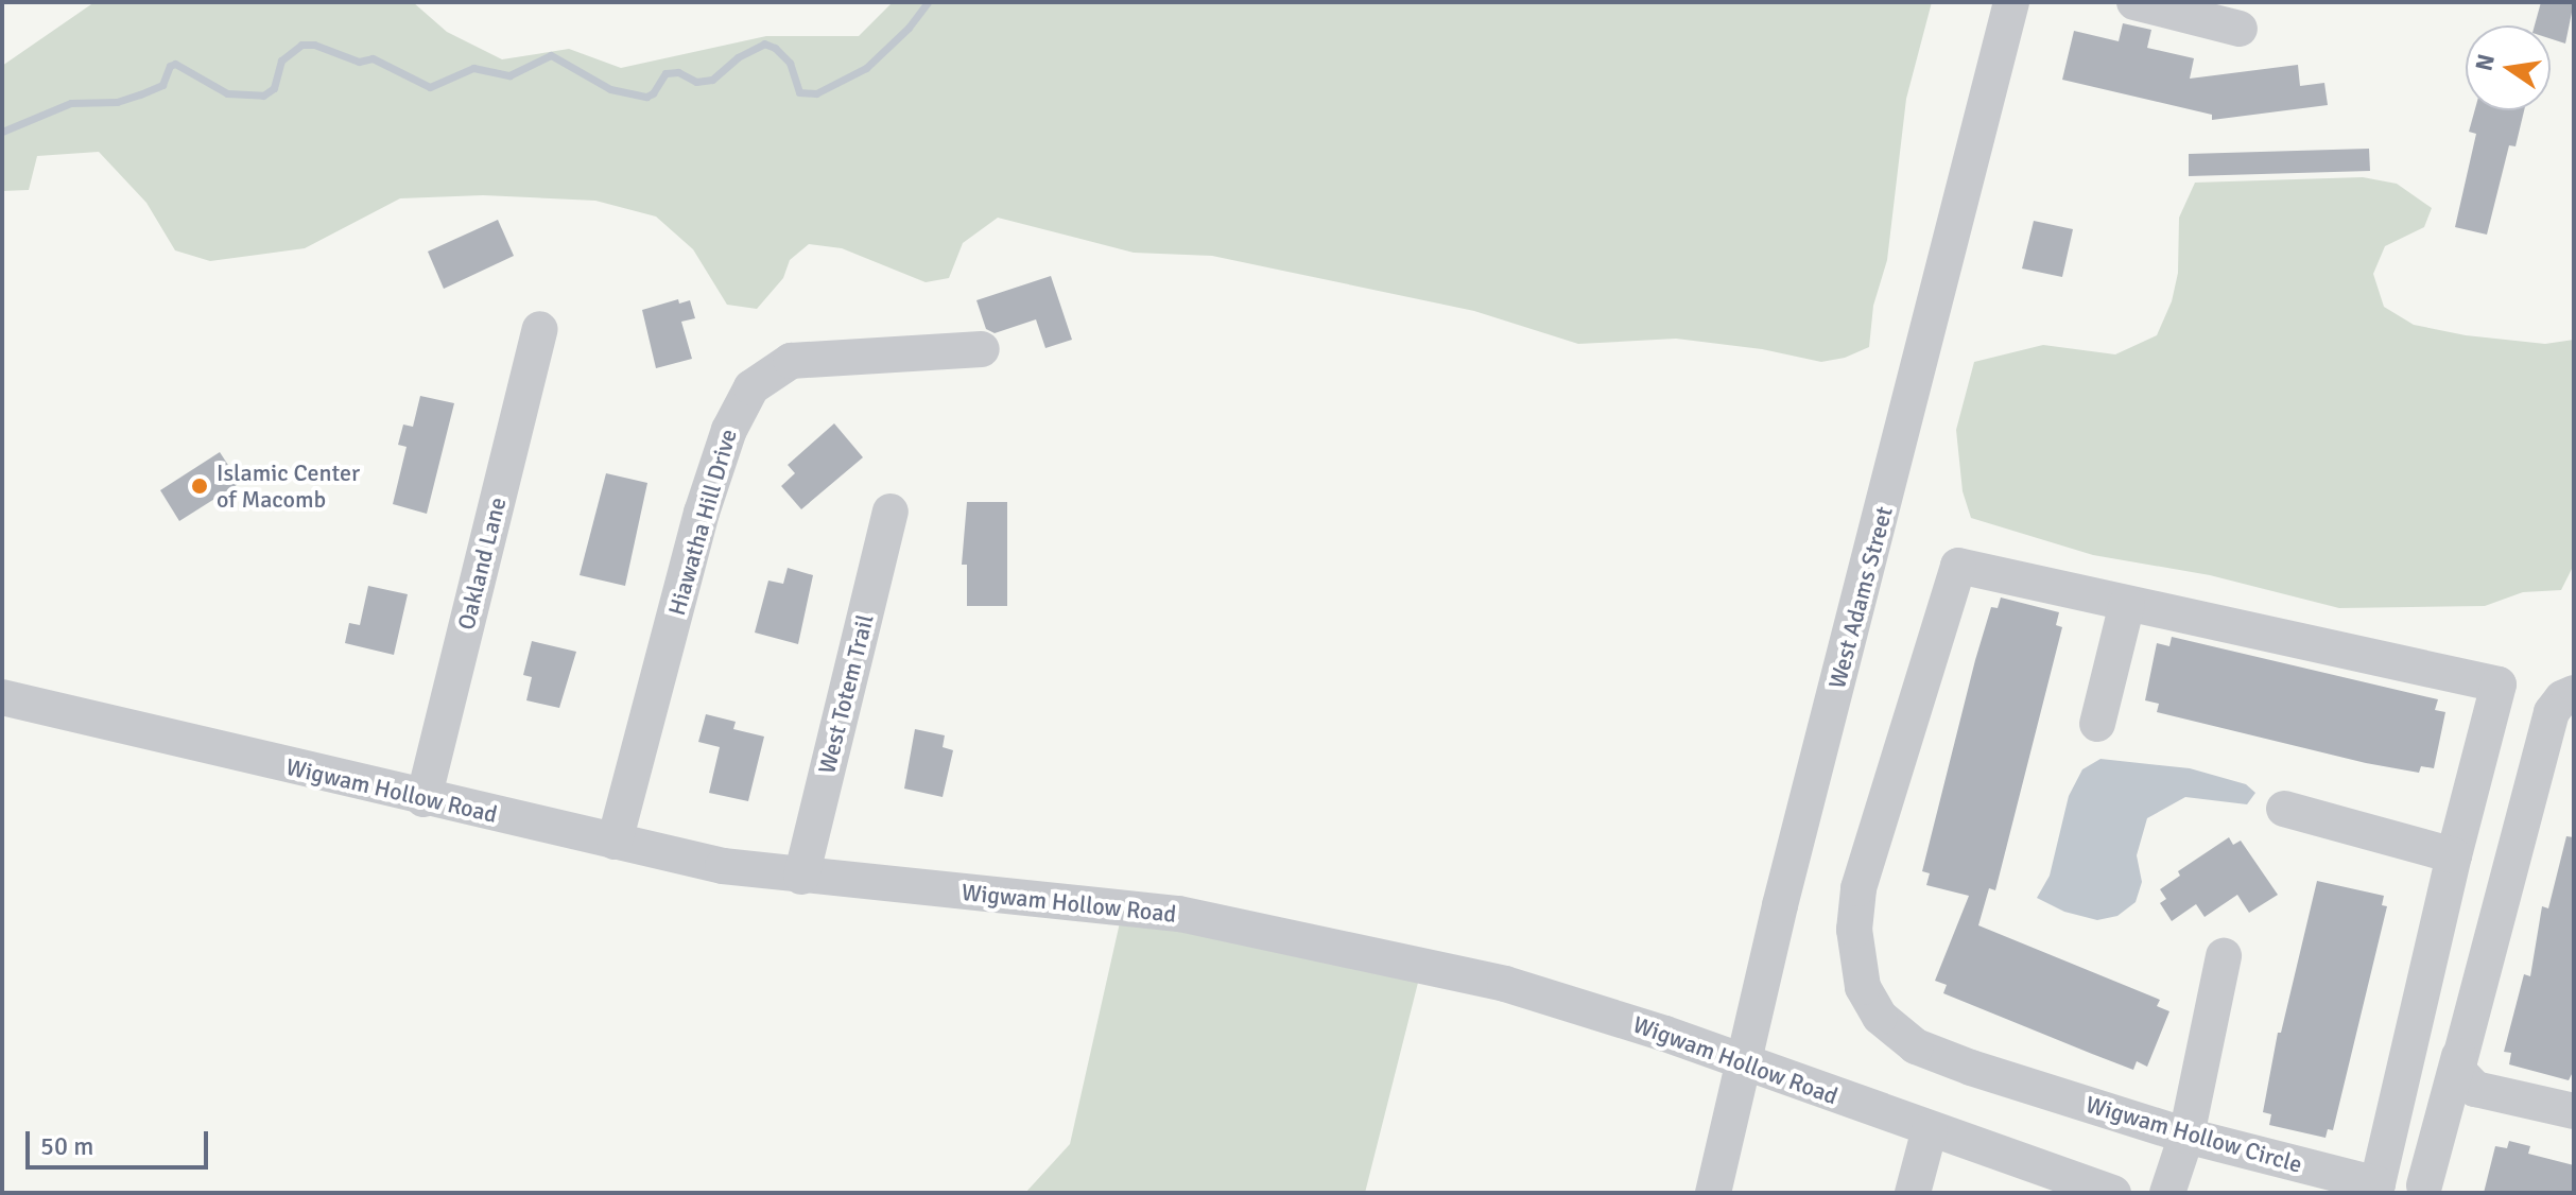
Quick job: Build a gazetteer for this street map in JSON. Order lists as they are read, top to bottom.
{
  "streets": {
    "street": [
      "Hiawatha Hill Drive",
      "Oakland Lane",
      "West Adams Street",
      "West Totem Trail",
      "Wigwam Hollow Road",
      "Wigwam Hollow Circle"
    ]
  },
  "crossings": [
    ["Hiawatha Hill Drive", "Wigwam Hollow Road"],
    ["Oakland Lane", "Wigwam Hollow Road"],
    ["West Adams Street", "Wigwam Hollow Road"],
    ["West Totem Trail", "Wigwam Hollow Road"]
  ],
  "places": ["Islamic Center of Macomb"],
  "scale_bar": "50 m",
  "north": "left"
}
